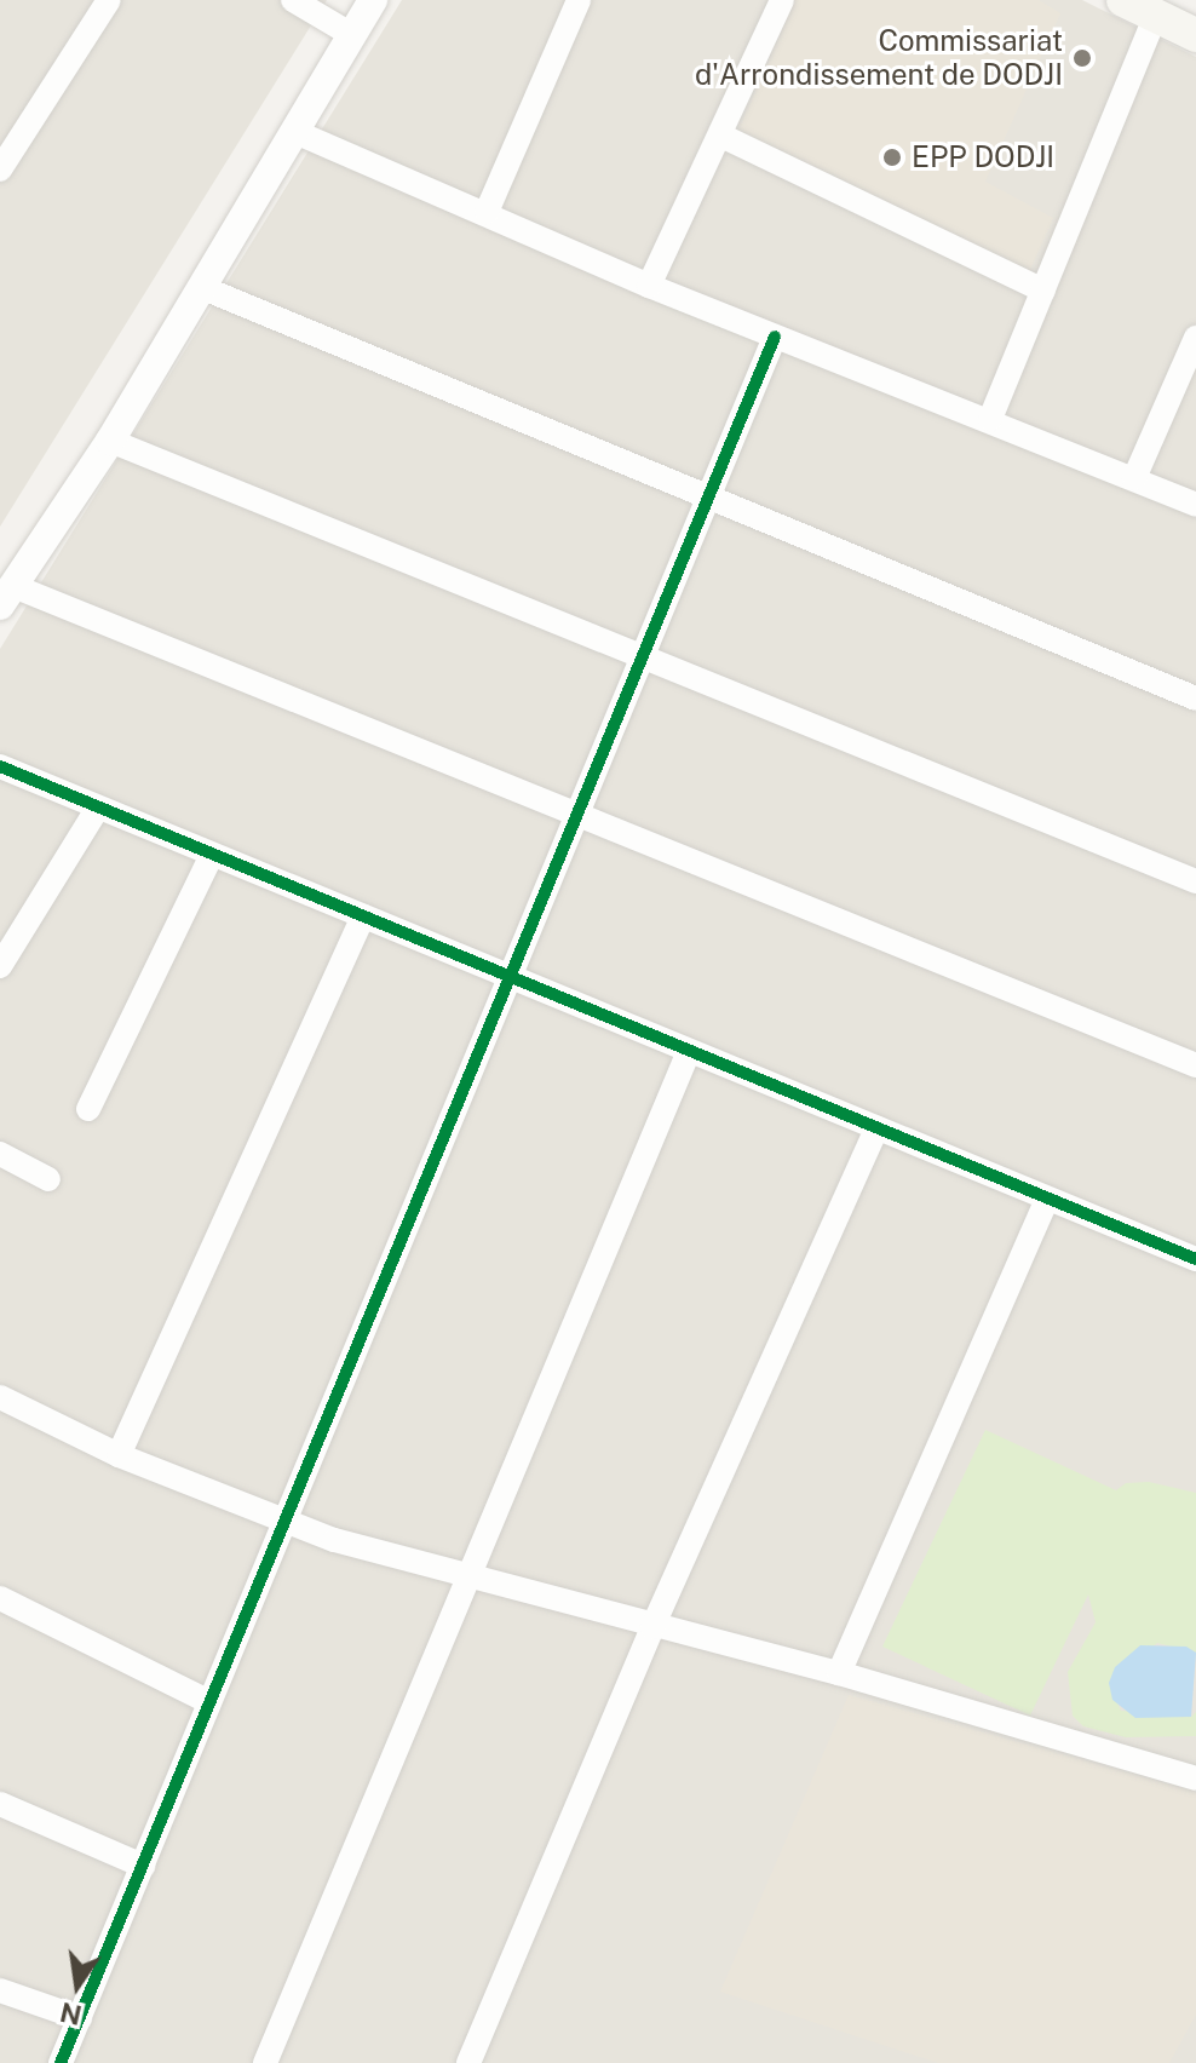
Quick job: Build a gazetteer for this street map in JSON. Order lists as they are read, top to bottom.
{
  "places": ["Commissariat d'Arrondissement de DODJI", "EPP DODJI"],
  "north": "bottom"
}
